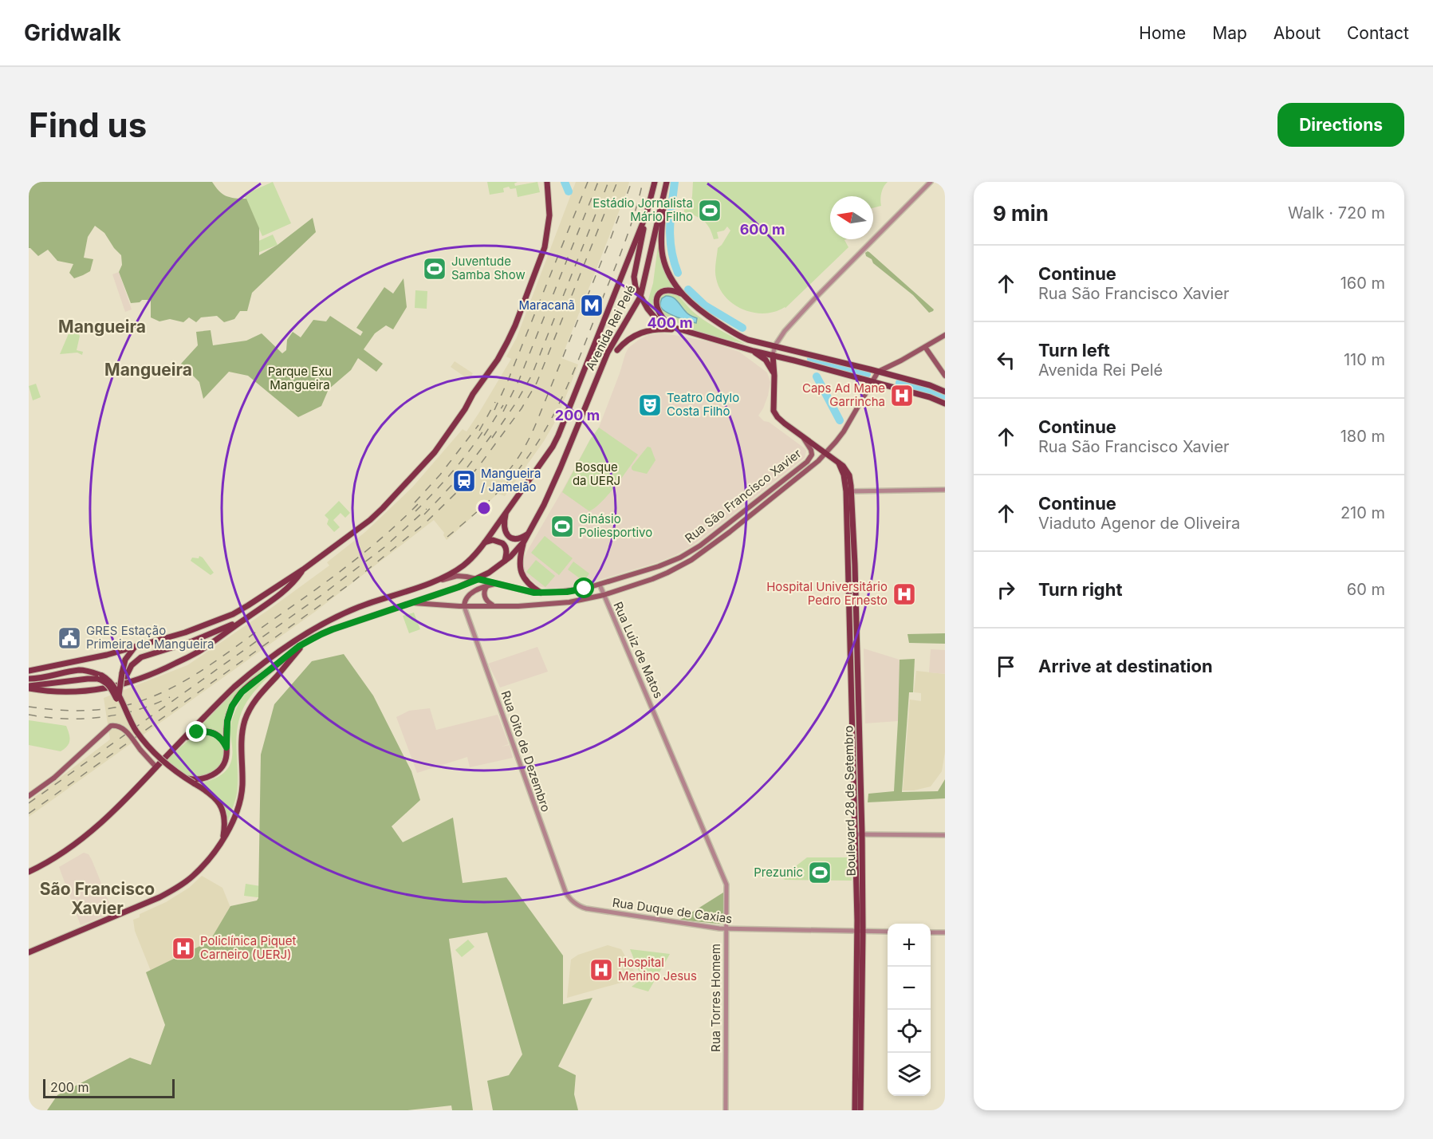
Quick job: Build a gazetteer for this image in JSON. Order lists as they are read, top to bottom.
{
  "streets": {
    "main road": ["Avenida Rei Pelé", "Rua São Francisco Xavier", "Boulevard 28 de Setembro"],
    "street": [
      "Rua Luiz de Matos",
      "Rua Oito de Dezembro",
      "Rua Duque de Caxias",
      "Rua Torres Homem"
    ]
  },
  "crossings": [
    ["Avenida Rei Pelé", "Rua São Francisco Xavier"],
    ["Rua São Francisco Xavier", "Rua Luiz de Matos"],
    ["Rua São Francisco Xavier", "Rua Oito de Dezembro"],
    ["Rua Luiz de Matos", "Rua Torres Homem"],
    ["Rua Oito de Dezembro", "Rua Duque de Caxias"],
    ["Boulevard 28 de Setembro", "Rua Duque de Caxias"],
    ["Rua Duque de Caxias", "Rua Torres Homem"]
  ],
  "districts": ["Mangueira", "Mangueira", "São Francisco Xavier"],
  "parks": ["Parque Exu Mangueira", "Bosque da UERJ"],
  "places": {
    "sports": [
      "Estádio Jornalista Mário Filho",
      "Juventude Samba Show",
      "Ginásio Poliesportivo",
      "Prezunic"
    ],
    "metro station": ["Maracanã"],
    "hospital": [
      "Caps Ad Mane Garrincha",
      "Hospital Universitário Pedro Ernesto",
      "Policlínica Piquet Carneiro (UERJ)",
      "Hospital Menino Jesus"
    ],
    "theatre": ["Teatro Odylo Costa Filho"],
    "station": ["Mangueira / Jamelão"],
    "public building": ["GRES Estação Primeira de Mangueira"]
  },
  "scale_bar": "200 m",
  "north": "left",
  "page": {
    "header": "Gridwalk",
    "nav": [
      "Home",
      "Map",
      "About",
      "Contact"
    ],
    "buttons": "Directions",
    "title": "Find us",
    "heading": ["9 min", "Walk · 720 m"],
    "list": [
      ["Continue", "Rua São Francisco Xavier", "160 m"],
      ["Turn left", "Avenida Rei Pelé", "110 m"],
      ["Continue", "Rua São Francisco Xavier", "180 m"],
      ["Continue", "Viaduto Agenor de Oliveira", "210 m"],
      ["Turn right", "60 m"],
      "Arrive at destination"
    ],
    "map_buttons": ["+", "−"],
    "scale": "200 m"
  },
  "rings": ["600 m", "400 m", "200 m"]
}
